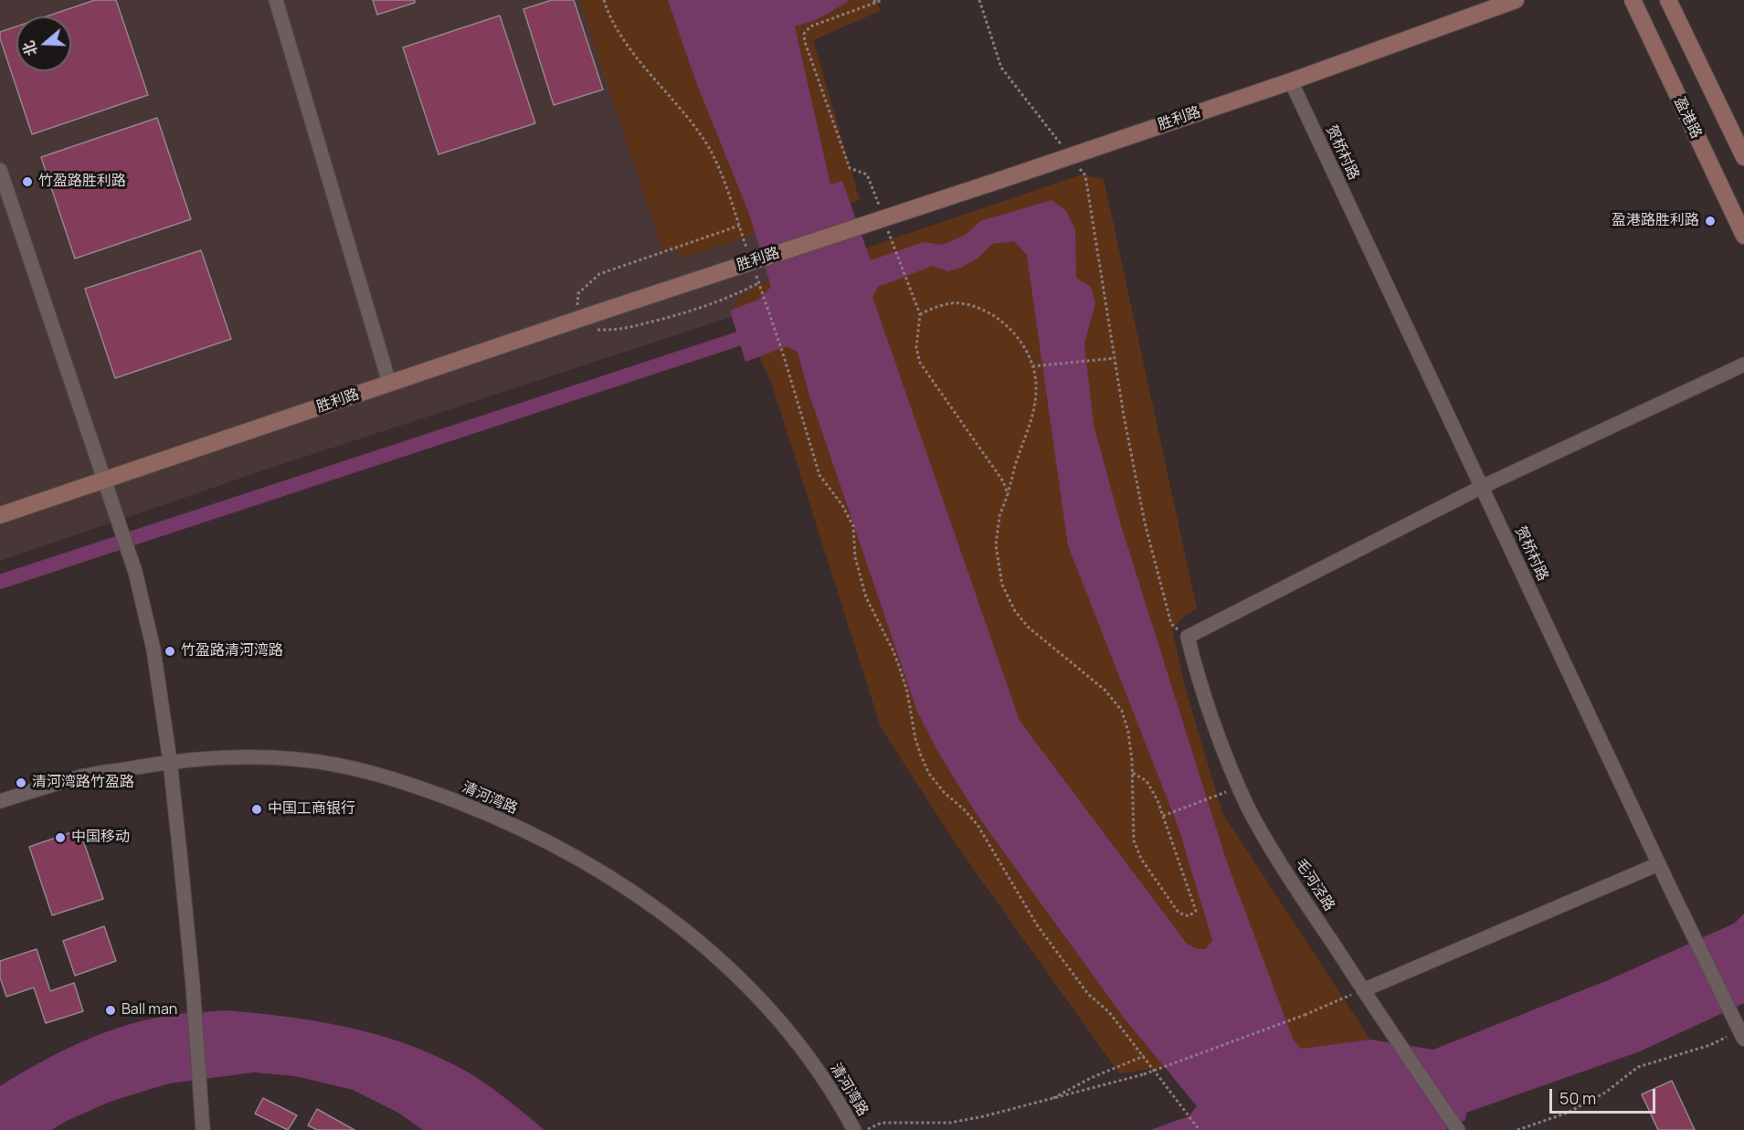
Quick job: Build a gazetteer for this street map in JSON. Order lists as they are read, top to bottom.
{
  "streets": {
    "main road": ["盈港路", "胜利路"],
    "street": ["贺桥村路", "清河湾路", "毛河泾路"]
  },
  "crossings": [
    ["胜利路", "贺桥村路"]
  ],
  "places": [
    "竹盈路胜利路",
    "盈港路胜利路",
    "竹盈路清河湾路",
    "清河湾路竹盈路",
    "中国工商银行",
    "中国移动",
    "Ball man"
  ],
  "scale_bar": "50 m",
  "north": "left"
}
